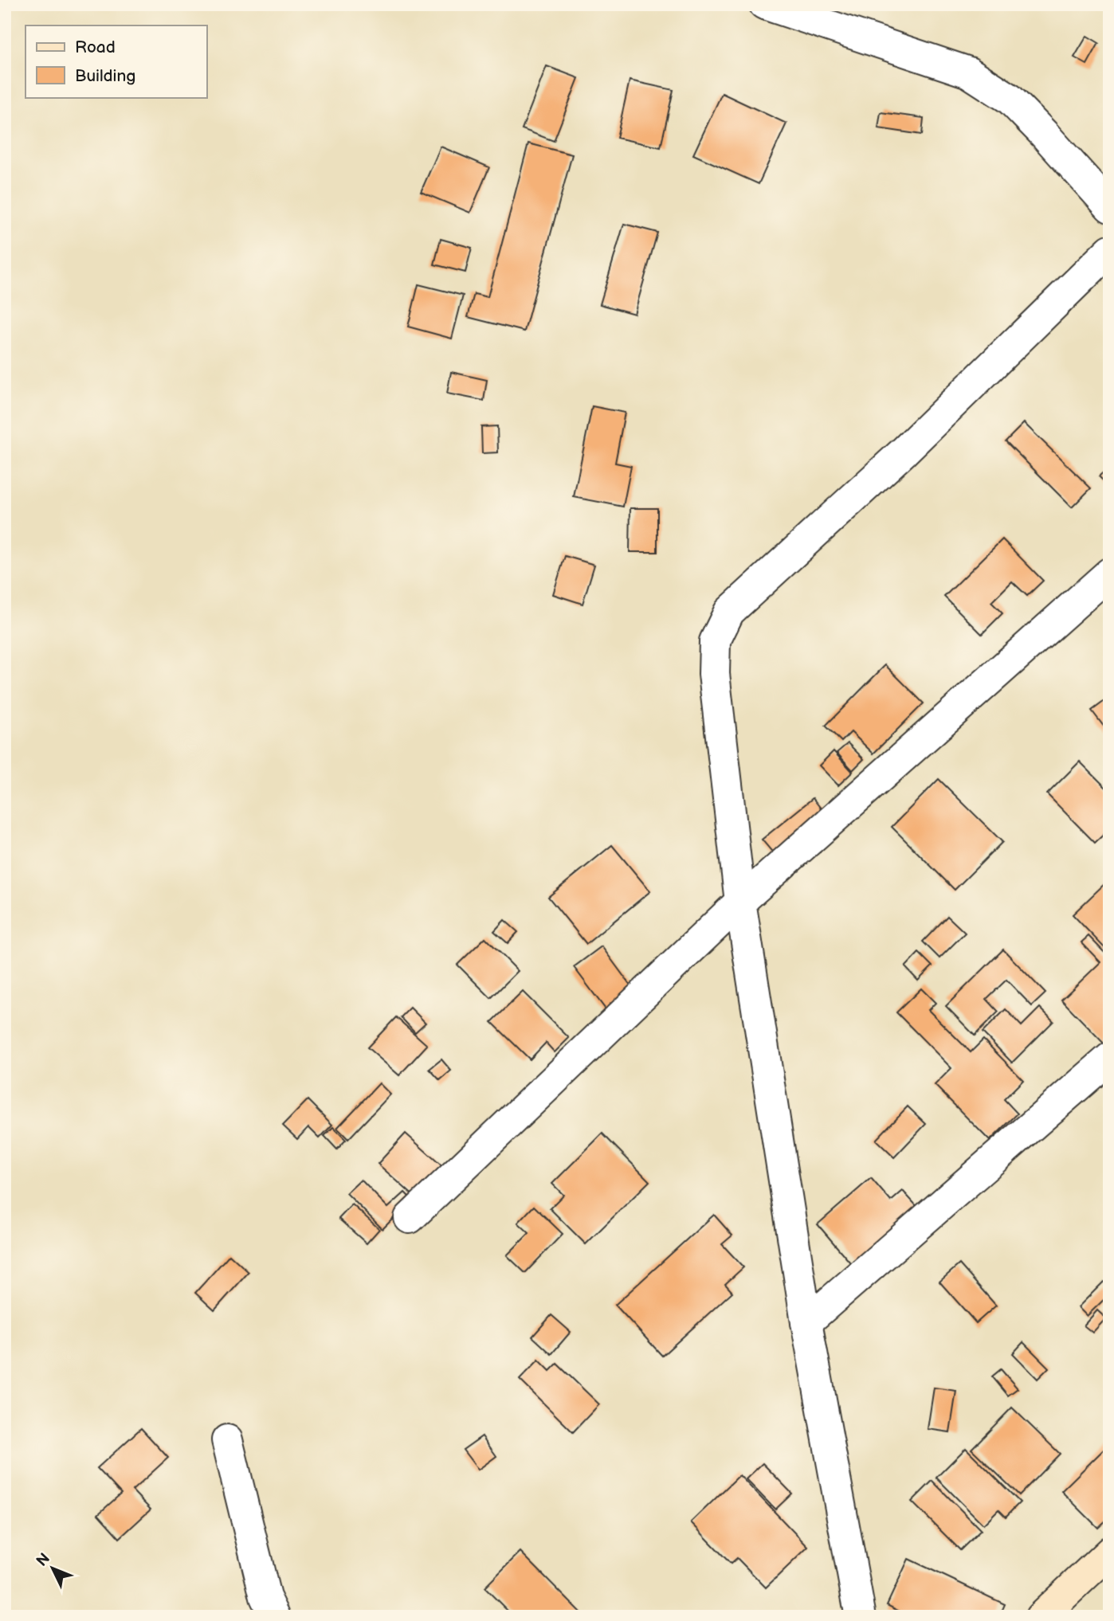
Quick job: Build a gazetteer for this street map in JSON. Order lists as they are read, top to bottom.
{
  "legend": ["Road", "Building"],
  "north": "top left"
}
